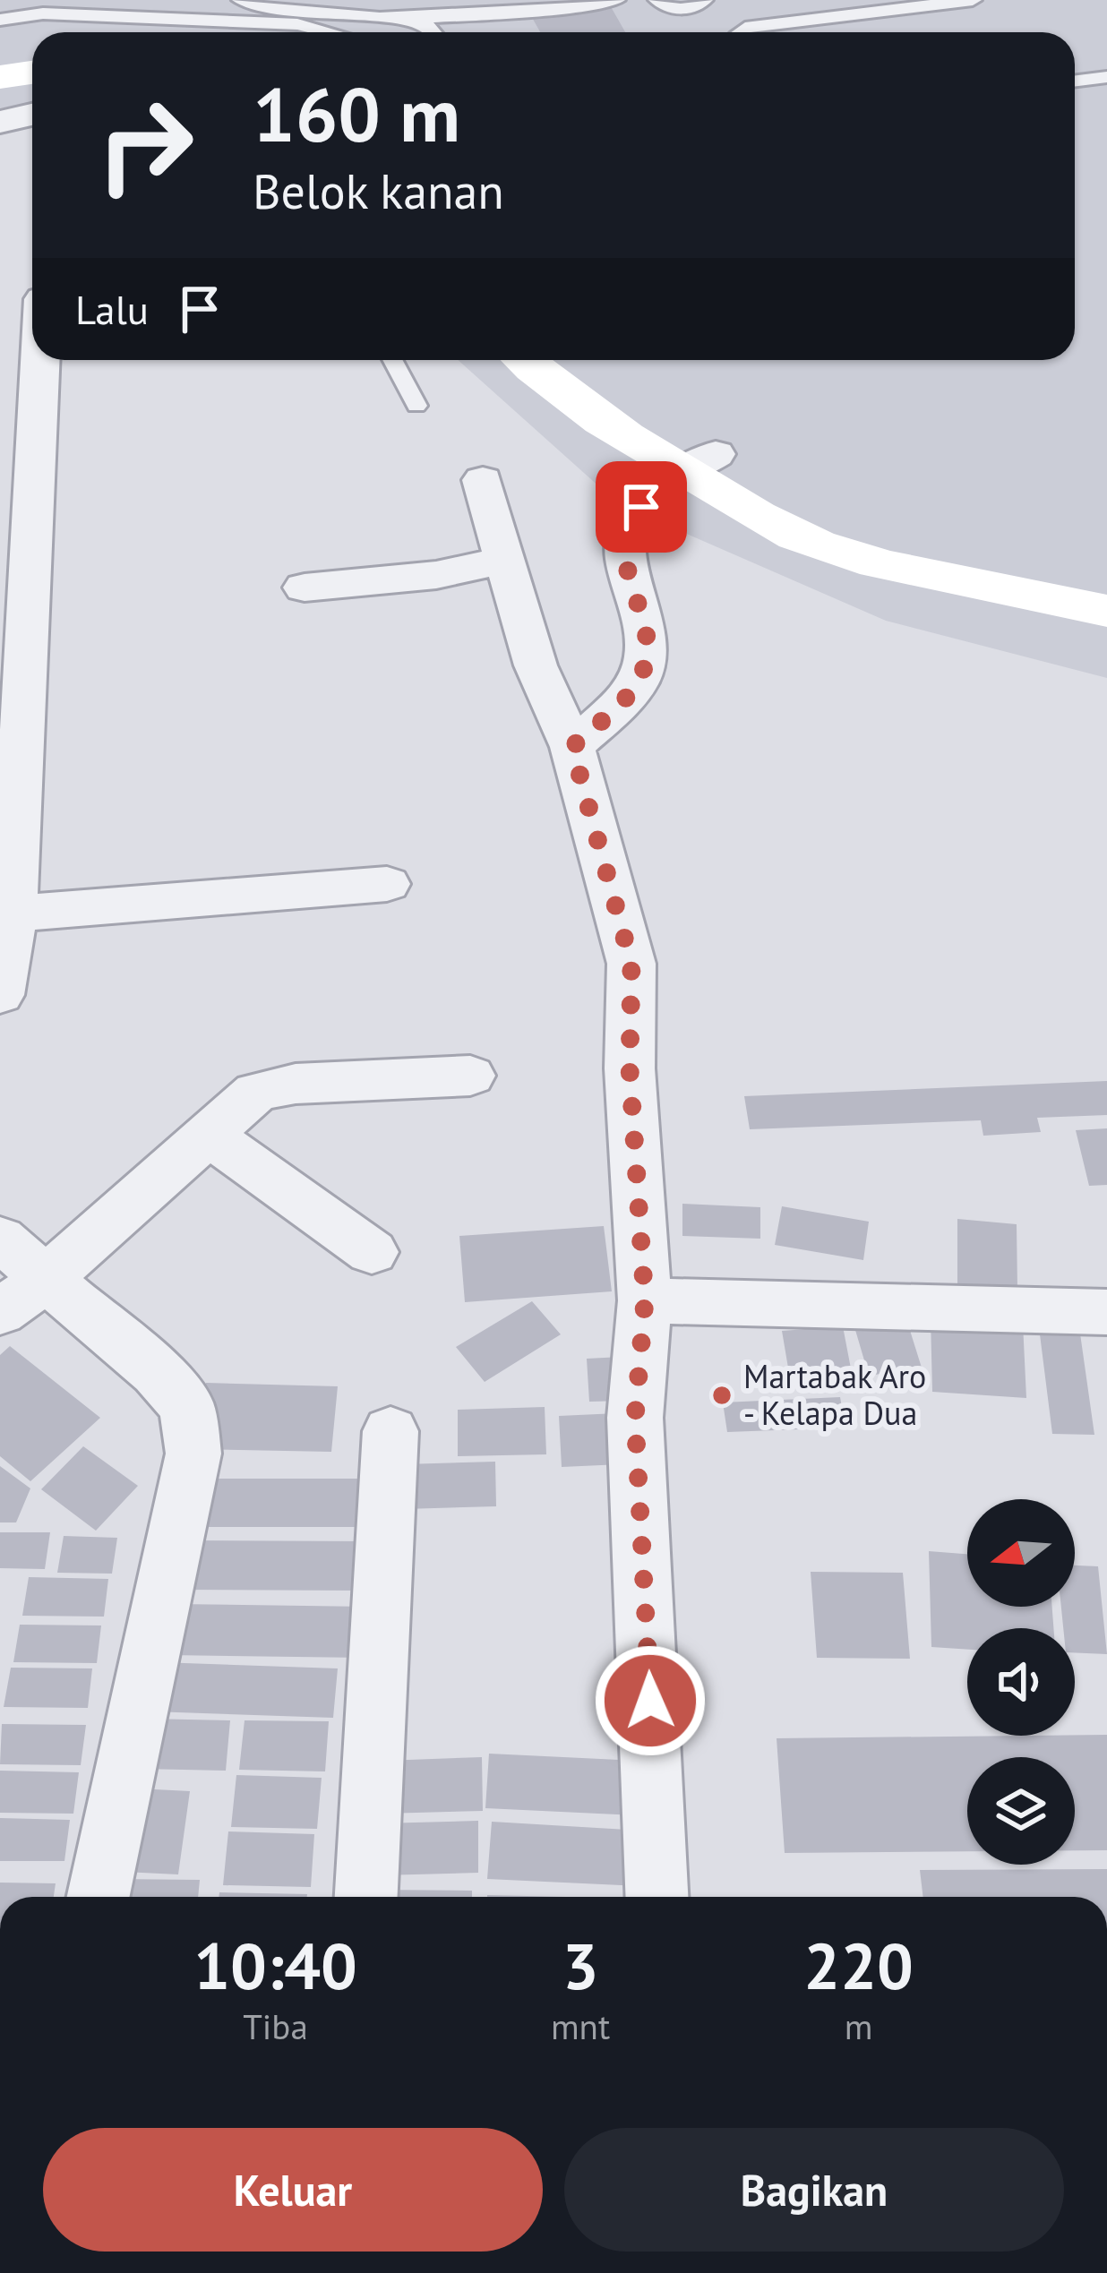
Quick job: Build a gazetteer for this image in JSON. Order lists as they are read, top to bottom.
{
  "places": ["Martabak Aro - Kelapa Dua"],
  "north": "left",
  "page": {
    "turn": ["160 m", "Belok kanan"],
    "then": "Lalu",
    "eta": [
      "10:40",
      "Tiba",
      "3",
      "mnt",
      "220",
      "m"
    ],
    "buttons": ["Keluar", "Bagikan"]
  }
}
